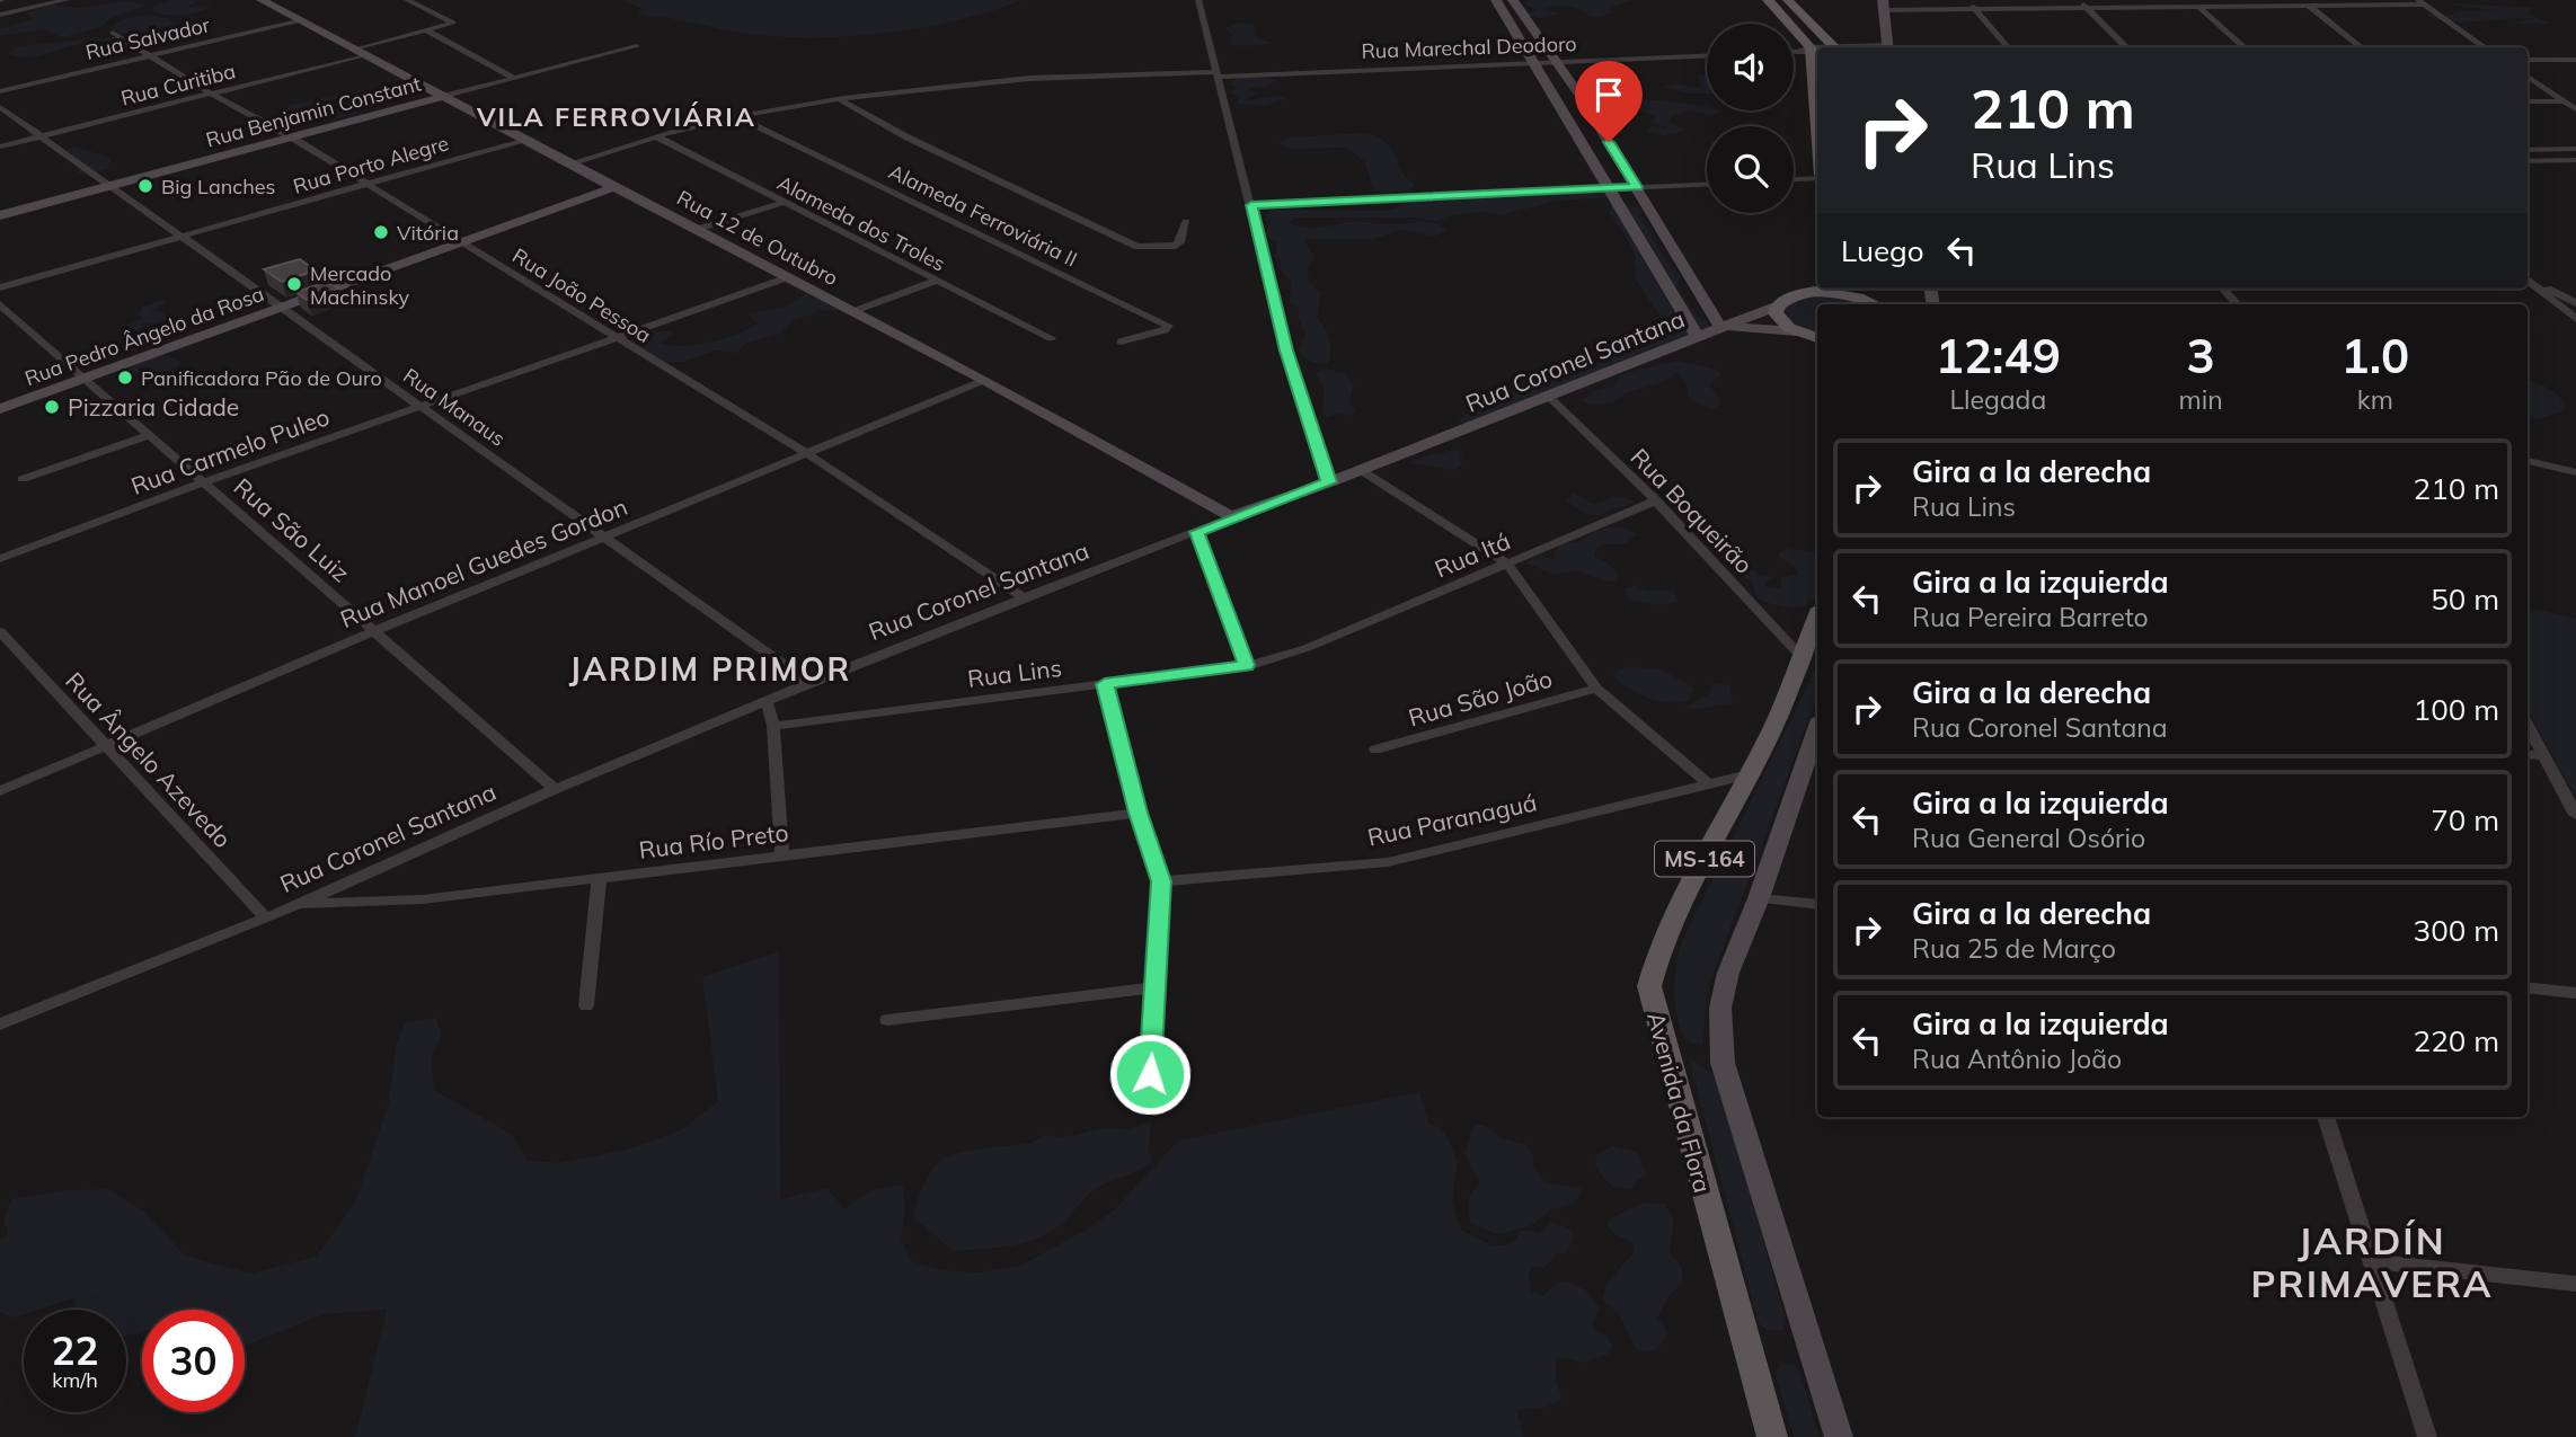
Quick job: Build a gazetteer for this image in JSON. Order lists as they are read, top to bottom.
{
  "streets": {
    "main road": [
      "Rua Benjamin Constant",
      "Rua 12 de Outubro",
      "Rua Pedro Ângelo da Rosa",
      "Rua Coronel Santana",
      "MS-164",
      "Avenida da Flora"
    ],
    "street": [
      "Rua Salvador",
      "Rua Marechal Deodoro",
      "Rua Curitiba",
      "Rua Porto Alegre",
      "Alameda Ferroviária II",
      "Alameda dos Troles",
      "Rua João Pessoa",
      "Rua Manaus",
      "Rua Carmelo Puleo",
      "Rua Boqueirão",
      "Rua São Luiz",
      "Rua Itá",
      "Rua Manoel Guedes Gordon",
      "Rua Lins",
      "Rua São João",
      "Rua Ângelo Azevedo",
      "Rua Paranaguá",
      "Rua Río Preto"
    ]
  },
  "crossings": [
    ["Rua Salvador", "Rua 12 de Outubro"],
    ["Rua Salvador", "Rua João Pessoa"],
    ["Rua Marechal Deodoro", "Alameda Ferroviária II"],
    ["Rua Marechal Deodoro", "Alameda dos Troles"],
    ["Rua Marechal Deodoro", "Rua 12 de Outubro"],
    ["Rua Curitiba", "Rua 12 de Outubro"],
    ["Rua Curitiba", "Rua João Pessoa"],
    ["Rua Curitiba", "Rua Manaus"],
    ["Rua Benjamin Constant", "Rua 12 de Outubro"],
    ["Rua Benjamin Constant", "Rua João Pessoa"],
    ["Rua Benjamin Constant", "Rua Manaus"],
    ["Rua Porto Alegre", "Rua 12 de Outubro"],
    ["Rua Porto Alegre", "Rua João Pessoa"],
    ["Rua Porto Alegre", "Rua Manaus"],
    ["Rua 12 de Outubro", "Rua Pedro Ângelo da Rosa"],
    ["Rua 12 de Outubro", "Rua Coronel Santana"],
    ["Rua 12 de Outubro", "Rua Carmelo Puleo"],
    ["Rua 12 de Outubro", "Rua Manoel Guedes Gordon"],
    ["Rua João Pessoa", "Rua Pedro Ângelo da Rosa"],
    ["Rua João Pessoa", "Rua Coronel Santana"],
    ["Rua João Pessoa", "Rua Carmelo Puleo"],
    ["Rua João Pessoa", "Rua Manoel Guedes Gordon"],
    ["Rua Pedro Ângelo da Rosa", "Rua Manaus"],
    ["Rua Pedro Ângelo da Rosa", "Rua São Luiz"],
    ["Rua Coronel Santana", "Rua Manaus"],
    ["Rua Coronel Santana", "Rua Boqueirão"],
    ["Rua Coronel Santana", "Rua São Luiz"],
    ["Rua Coronel Santana", "Rua Ângelo Azevedo"],
    ["Rua Coronel Santana", "Rua Río Preto"],
    ["Rua Manaus", "Rua Carmelo Puleo"],
    ["Rua Manaus", "Rua Manoel Guedes Gordon"],
    ["Rua Carmelo Puleo", "Rua São Luiz"],
    ["Rua Boqueirão", "Rua Itá"],
    ["Rua Boqueirão", "Avenida da Flora"],
    ["Rua São Luiz", "Rua Manoel Guedes Gordon"],
    ["Rua Itá", "Rua Lins"],
    ["Rua Manoel Guedes Gordon", "Rua Ângelo Azevedo"],
    ["Rua Paranaguá", "Avenida da Flora"]
  ],
  "districts": ["VILA FERROVIÁRIA", "JARDIM PRIMOR", "JARDÍN PRIMAVERA"],
  "places": [
    "Big Lanches",
    "Vitória",
    "Mercado Machinsky",
    "Panificadora Pão de Ouro",
    "Pizzaria Cidade"
  ],
  "page": {
    "turn": ["210 m", "Rua Lins"],
    "then": "Luego",
    "eta": [
      "12:49",
      "Llegada",
      "3",
      "min",
      "1.0",
      "km"
    ],
    "list": [
      {
        "name": "Gira a la derecha",
        "note": "Rua Lins",
        "value": "210 m"
      },
      {
        "name": "Gira a la izquierda",
        "note": "Rua Pereira Barreto",
        "value": "50 m"
      },
      {
        "name": "Gira a la derecha",
        "note": "Rua Coronel Santana",
        "value": "100 m"
      },
      {
        "name": "Gira a la izquierda",
        "note": "Rua General Osório",
        "value": "70 m"
      },
      {
        "name": "Gira a la derecha",
        "note": "Rua 25 de Março",
        "value": "300 m"
      },
      {
        "name": "Gira a la izquierda",
        "note": "Rua Antônio João",
        "value": "220 m"
      }
    ],
    "speed": "22 km/h",
    "limit": "30"
  }
}
